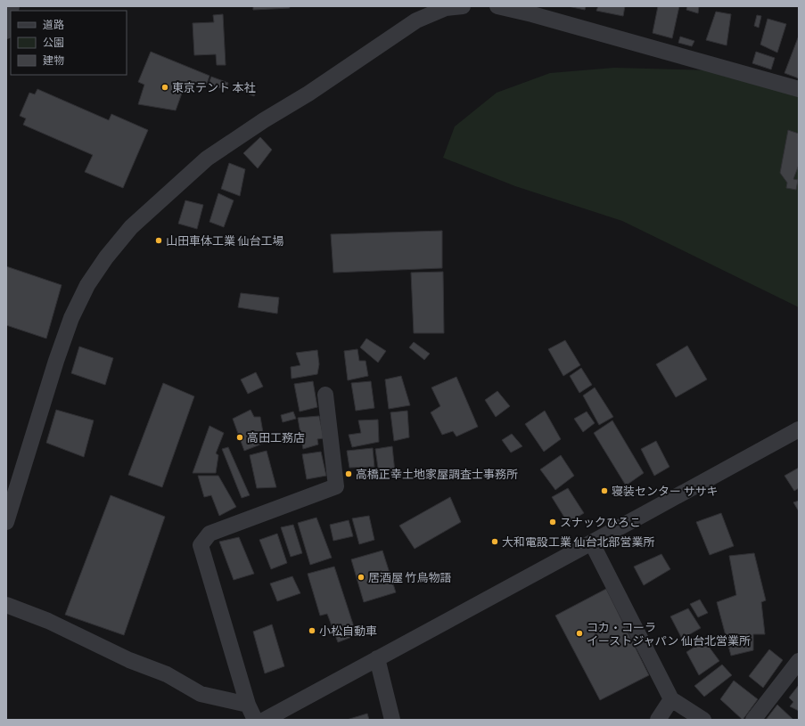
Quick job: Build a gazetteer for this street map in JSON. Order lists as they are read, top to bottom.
{
  "places": [
    "東京テント 本社",
    "山田車体工業 仙台工場",
    "高田工務店",
    "高橋正幸土地家屋調査士事務所",
    "寝装センター ササキ",
    "スナックひろこ",
    "大和電設工業 仙台北部営業所",
    "居酒屋 竹鳥物語",
    "小松自動車",
    "コカ・コーラ イーストジャパン 仙台北営業所"
  ],
  "legend": ["道路", "公園", "建物"]
}
